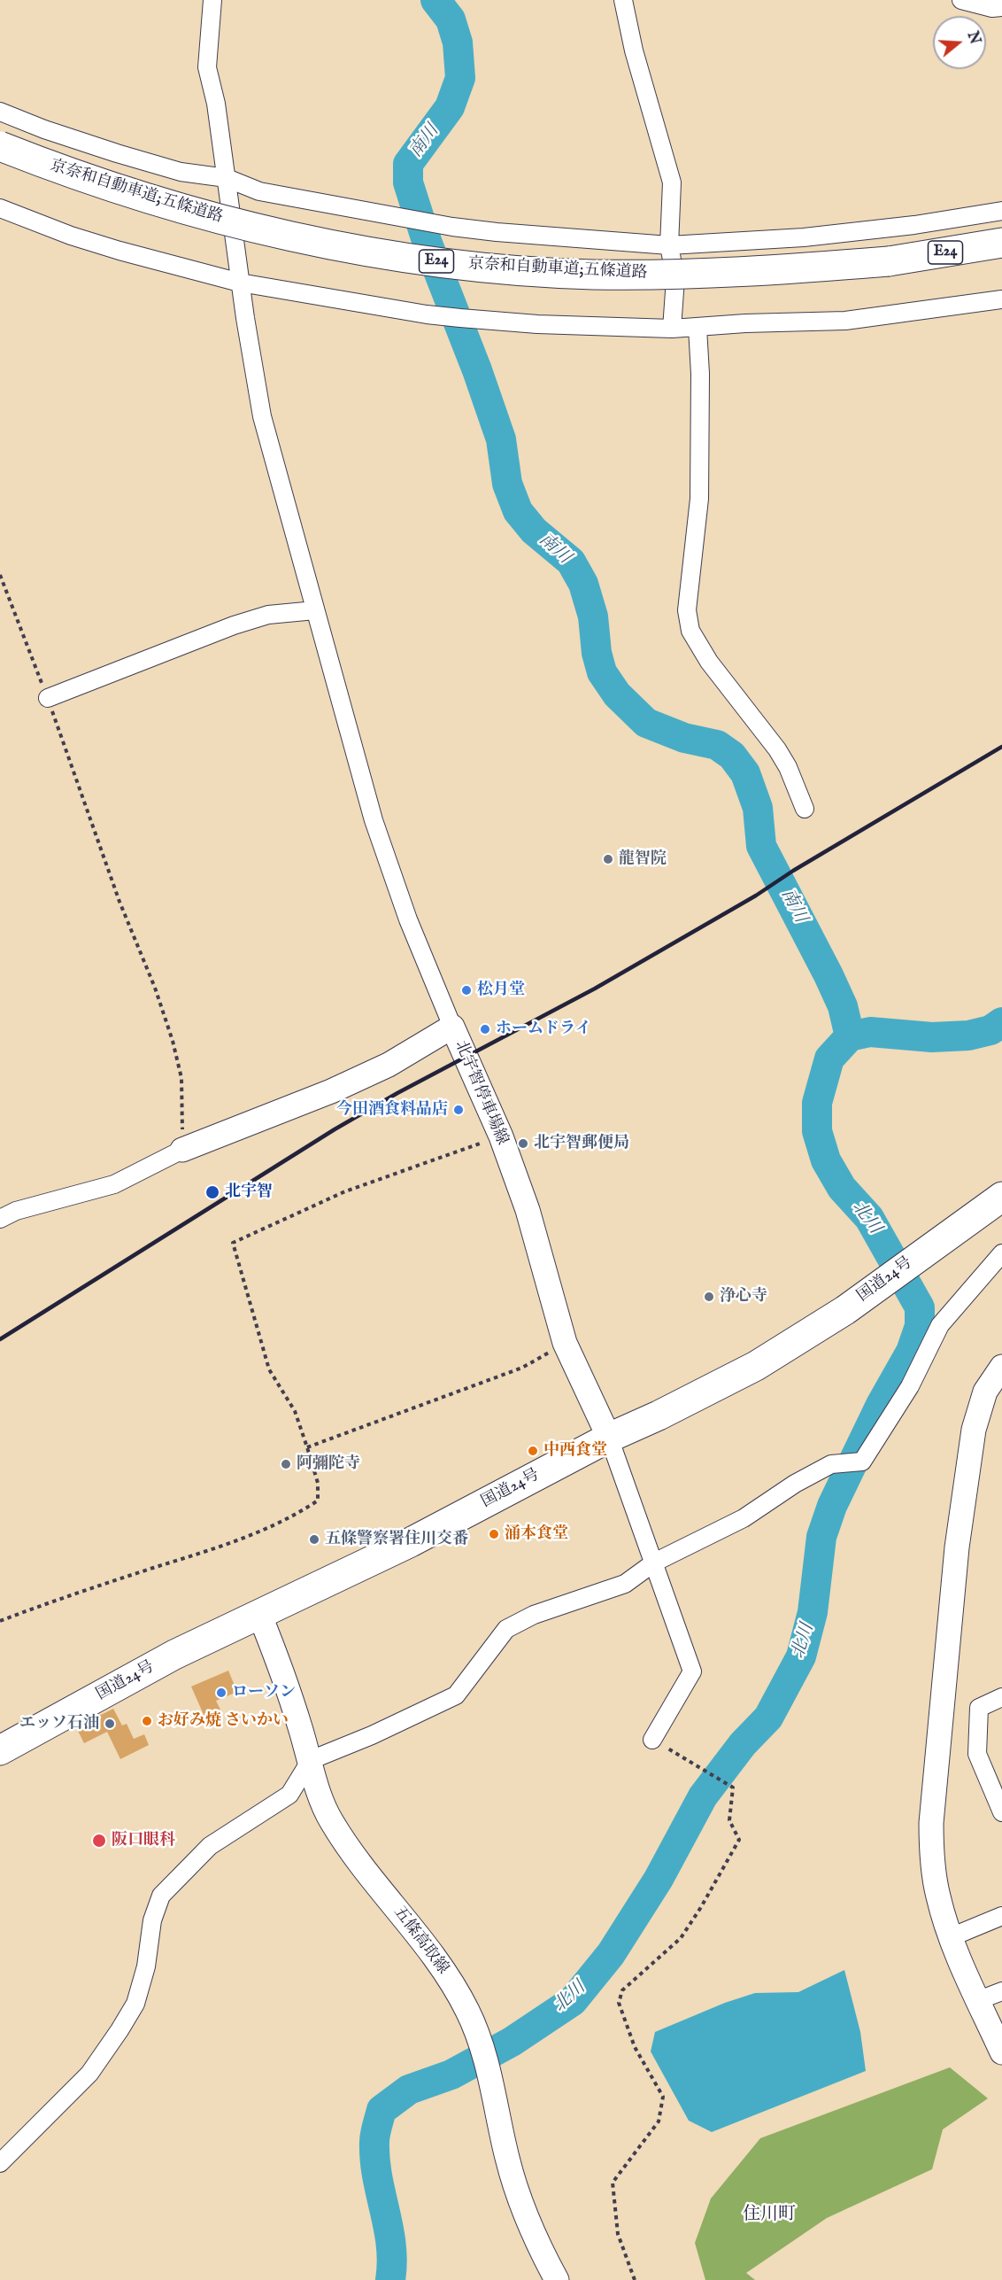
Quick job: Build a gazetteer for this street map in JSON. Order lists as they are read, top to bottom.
{
  "streets": {
    "highway": ["京奈和自動車道;五條道路", "E24", "国道24号"],
    "main road": ["北宇智停車場線", "五條高取線"]
  },
  "crossings": [
    ["北宇智停車場線", "国道24号"],
    ["国道24号", "五條高取線"]
  ],
  "districts": ["住川町"],
  "water": ["南川", "北川"],
  "places": [
    "龍智院",
    "松月堂",
    "ホームドライ",
    "今田酒食料品店",
    "北宇智郵便局",
    "北宇智",
    "浄心寺",
    "中西食堂",
    "阿彌陀寺",
    "涌本食堂",
    "五條警察署住川交番",
    "ローソン",
    "お好み焼 さいかい",
    "エッソ石油",
    "阪口眼科"
  ],
  "north": "right"
}
